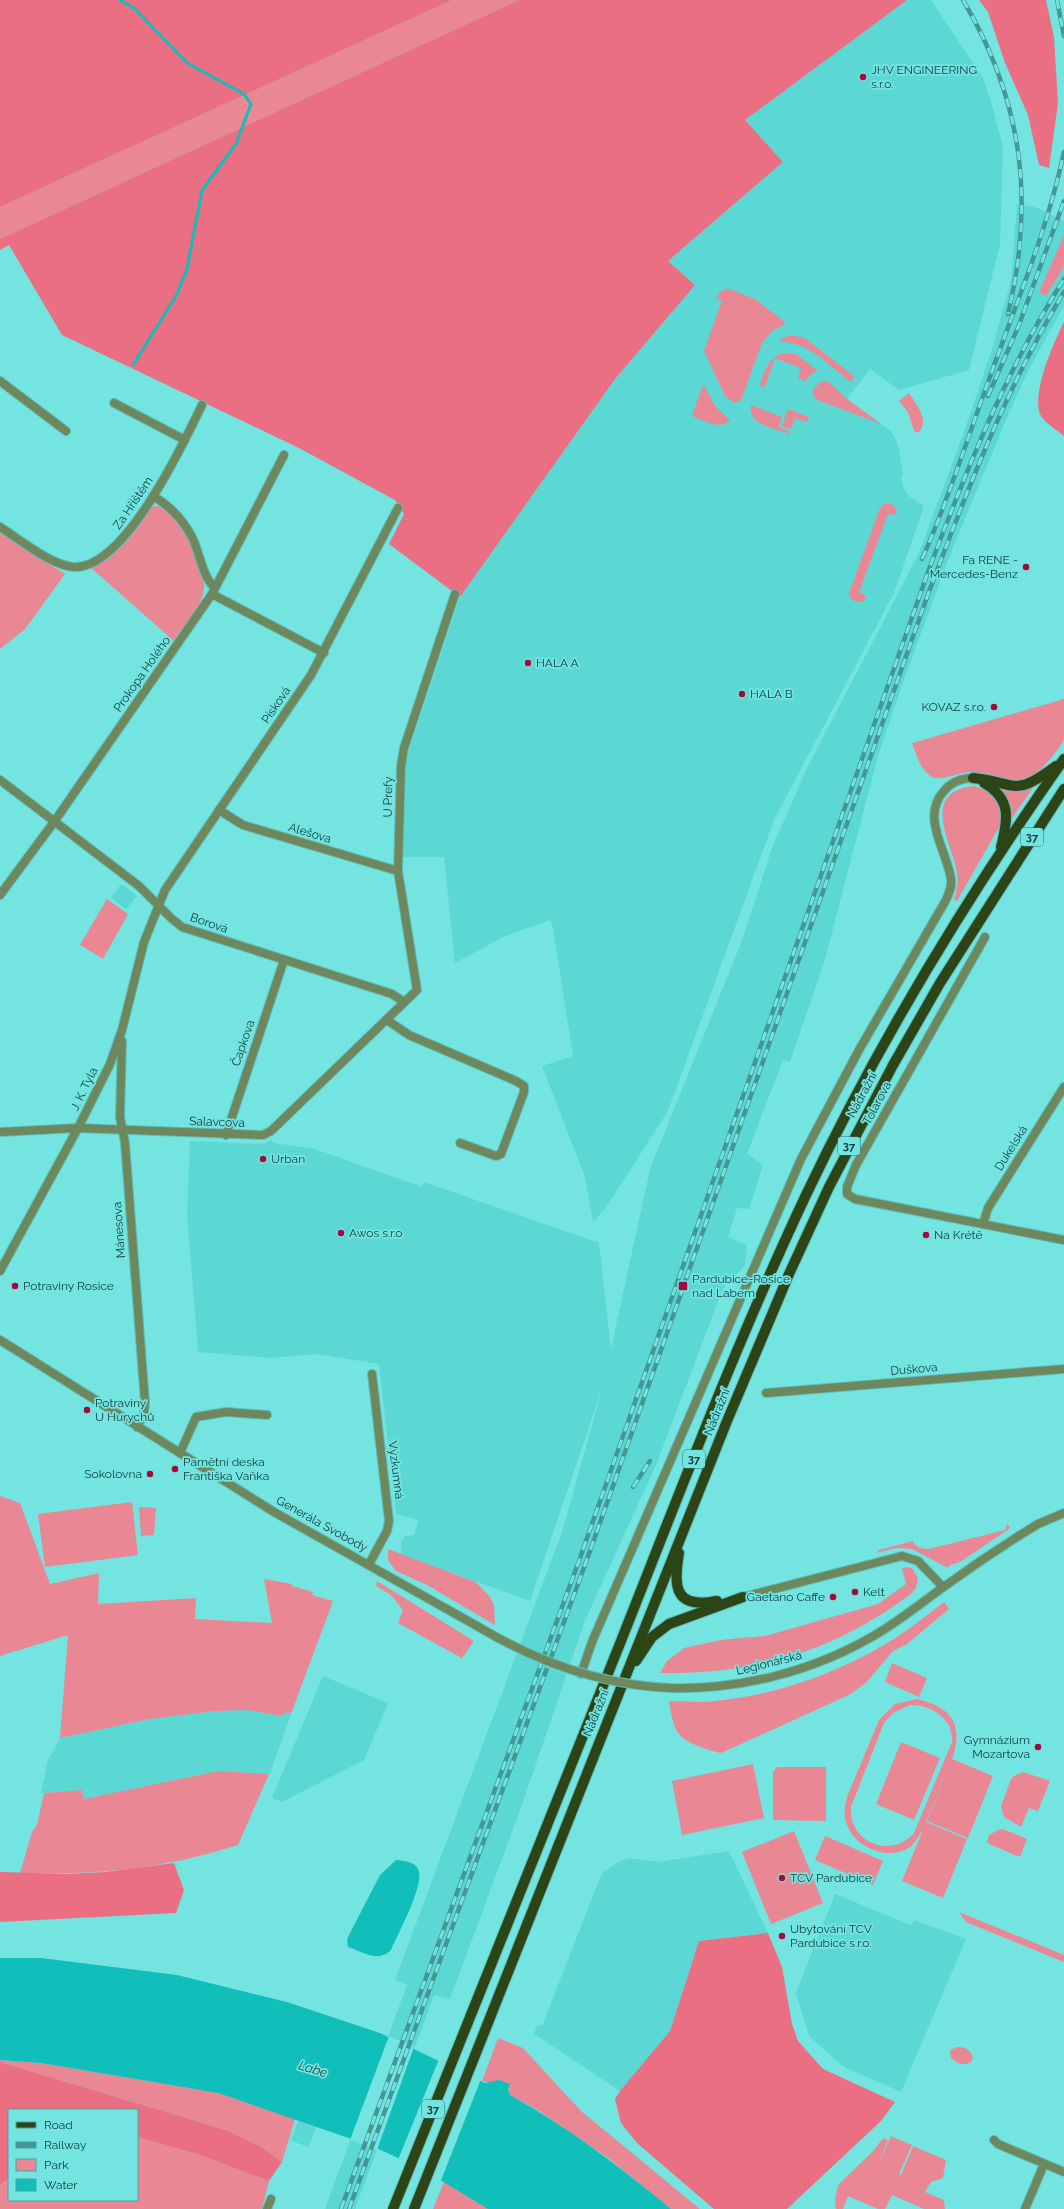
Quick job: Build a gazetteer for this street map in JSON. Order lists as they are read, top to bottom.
{
  "streets": {
    "main road": ["37", "Nádražní"],
    "street": [
      "Za Hřištěm",
      "Prokopa Holého",
      "Písková",
      "U Prefy",
      "Alešova",
      "Borová",
      "Čapkova",
      "J. K. Tyla",
      "Tolarova",
      "Salavcova",
      "Dukelská",
      "Mánesova",
      "Duškova",
      "Výzkumná",
      "Generála Svobody",
      "Legionářská"
    ]
  },
  "crossings": [
    ["Prokopa Holého", "Borová"],
    ["Písková", "Alešova"],
    ["Písková", "Borová"],
    ["Písková", "J. K. Tyla"],
    ["U Prefy", "Alešova"],
    ["U Prefy", "Borová"],
    ["U Prefy", "Salavcova"],
    ["37", "Nádražní"],
    ["Borová", "Čapkova"],
    ["Borová", "J. K. Tyla"],
    ["Borová", "Salavcova"],
    ["Čapkova", "Salavcova"],
    ["J. K. Tyla", "Salavcova"],
    ["J. K. Tyla", "Mánesova"],
    ["Tolarova", "Dukelská"],
    ["Salavcova", "Mánesova"],
    ["Mánesova", "Generála Svobody"],
    ["Výzkumná", "Generála Svobody"],
    ["Generála Svobody", "Legionářská"]
  ],
  "water": ["Labe"],
  "places": {
    "other": [
      "JHV ENGINEERING s.r.o.",
      "Fa RENE - Mercedes-Benz",
      "HALA A",
      "HALA B",
      "KOVAZ s.r.o.",
      "Urban",
      "Awos s.r.o",
      "Na Krétě",
      "Potraviny Rosice",
      "Potraviny U Hurychů",
      "Pamětní deska Františka Vaňka",
      "Sokolovna",
      "Kelt",
      "Gaetano Caffe",
      "Gymnázium Mozartova",
      "TCV Pardubice",
      "Ubytování TCV Pardubice s.r.o."
    ],
    "transit": ["Pardubice-Rosice nad Labem"]
  },
  "legend": [
    "Road",
    "Railway",
    "Park",
    "Water"
  ]
}
